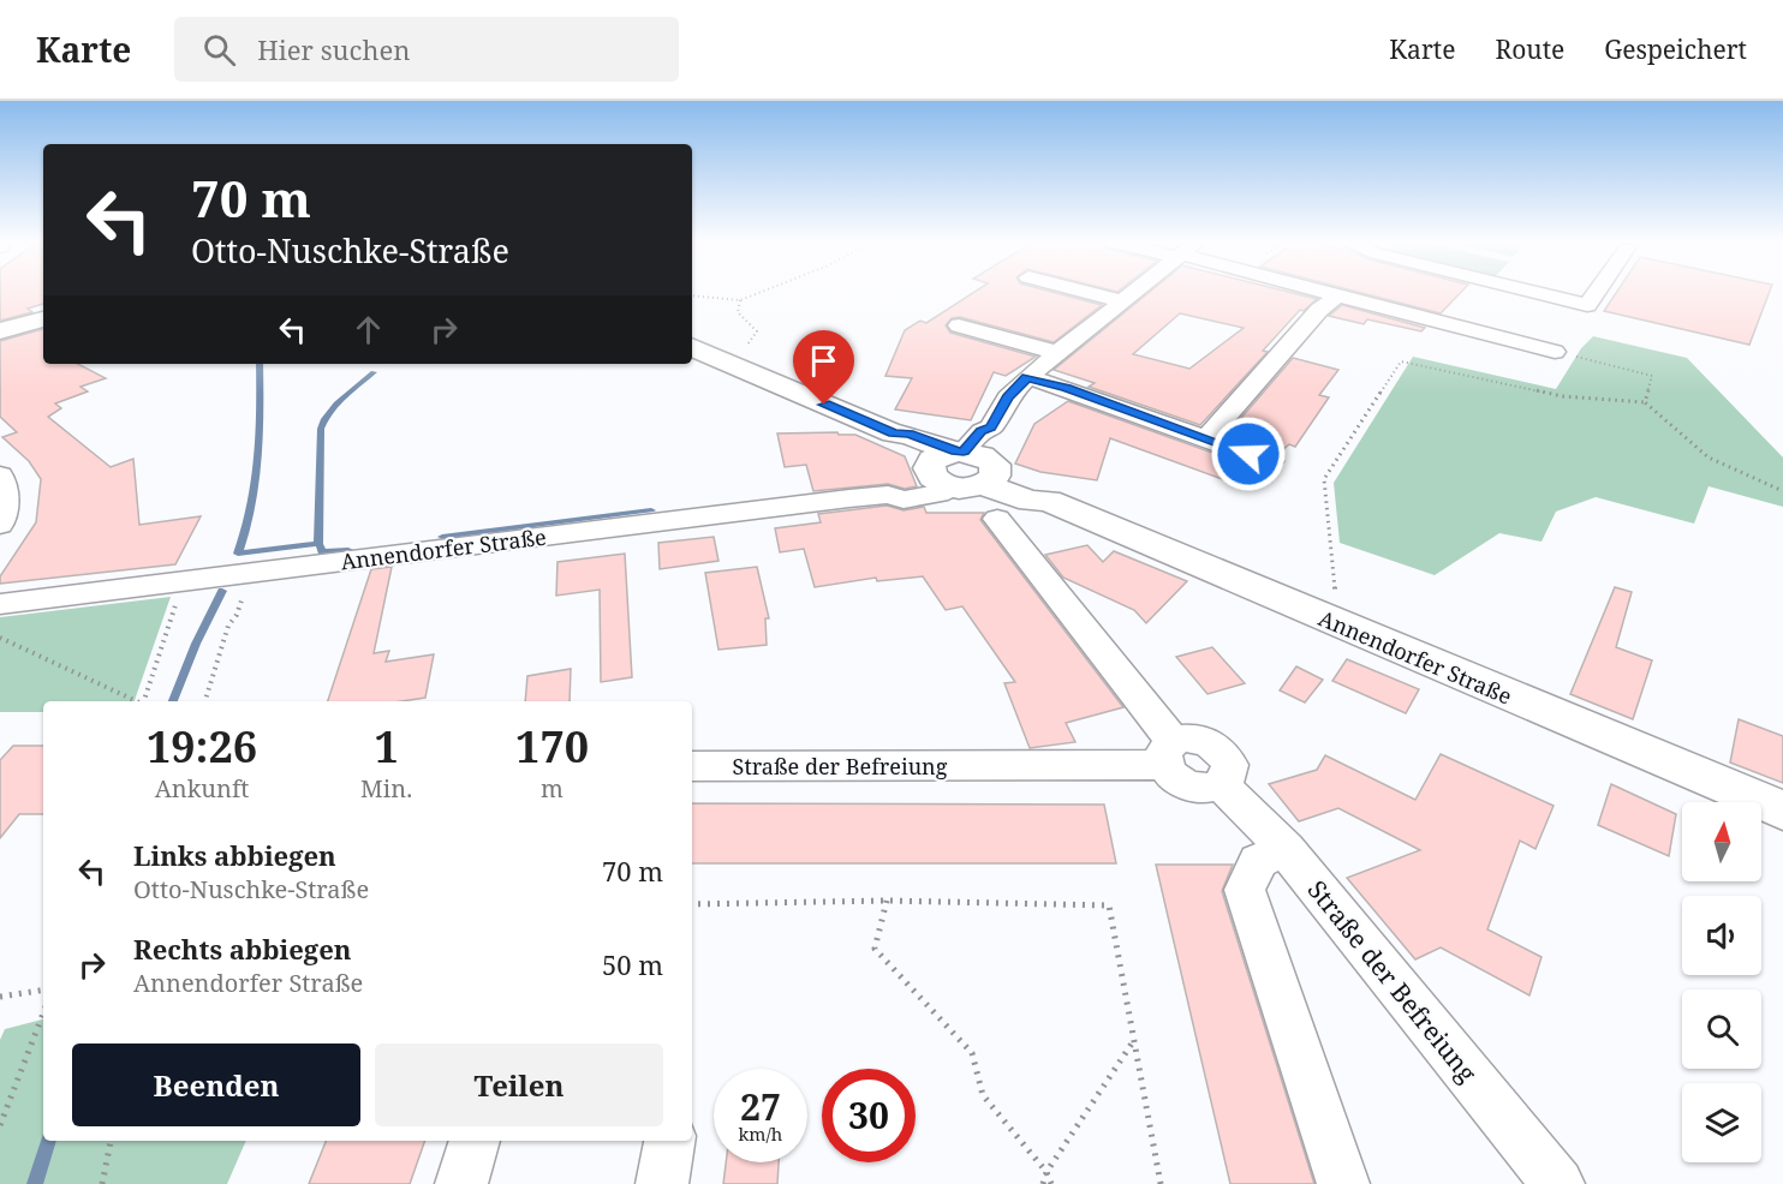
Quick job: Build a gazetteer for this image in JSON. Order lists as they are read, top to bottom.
{
  "streets": {
    "main road": ["Annendorfer Straße"],
    "street": ["Straße der Befreiung"]
  },
  "north": "top",
  "page": {
    "header": "Karte",
    "search": "Hier suchen",
    "nav": ["Karte", "Route", "Gespeichert"],
    "turn": ["70 m", "Otto-Nuschke-Straße"],
    "eta": [
      "19:26",
      "Ankunft",
      "1",
      "Min.",
      "170",
      "m"
    ],
    "list": [
      {
        "name": "Links abbiegen",
        "note": "Otto-Nuschke-Straße",
        "value": "70 m"
      },
      {
        "name": "Rechts abbiegen",
        "note": "Annendorfer Straße",
        "value": "50 m"
      }
    ],
    "buttons": ["Beenden", "Teilen"],
    "speed": "27 km/h",
    "limit": "30"
  }
}
